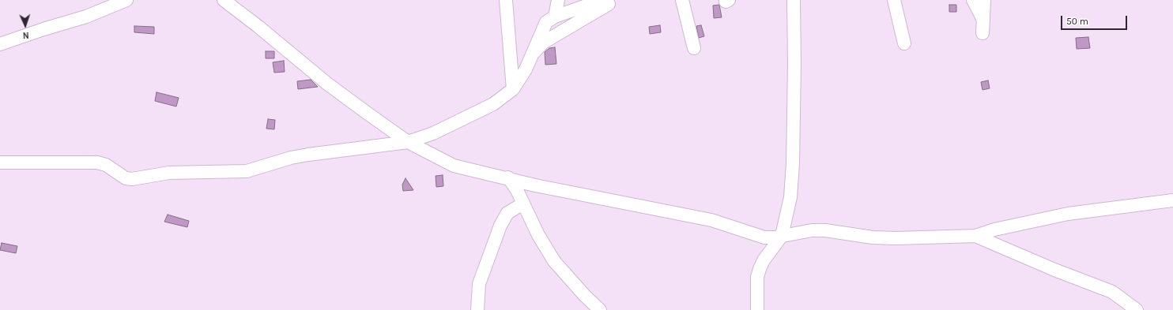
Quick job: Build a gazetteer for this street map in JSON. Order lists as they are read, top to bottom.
{
  "scale_bar": "50 m",
  "north": "bottom"
}
